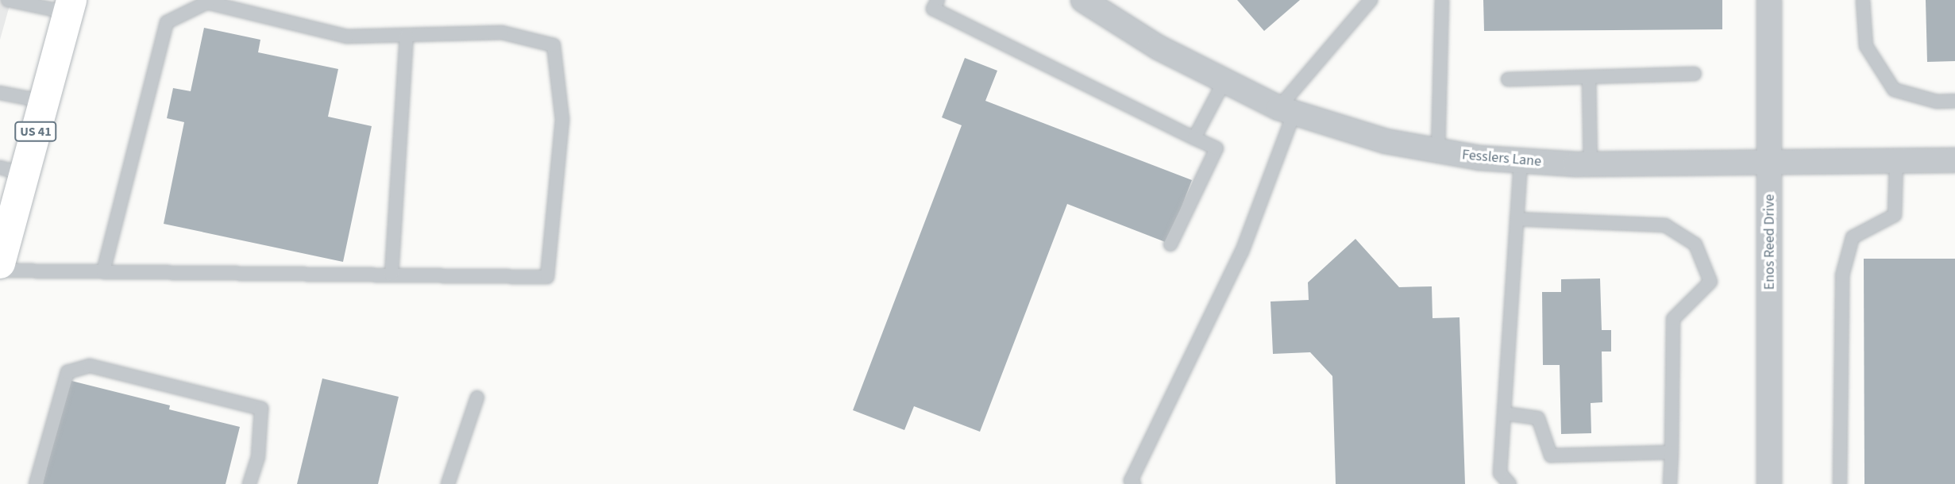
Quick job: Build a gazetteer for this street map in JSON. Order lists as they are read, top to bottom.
{
  "streets": {
    "main road": ["US 41"],
    "street": ["Fesslers Lane", "Enos Reed Drive"]
  },
  "crossings": [
    ["Fesslers Lane", "Enos Reed Drive"]
  ]
}
